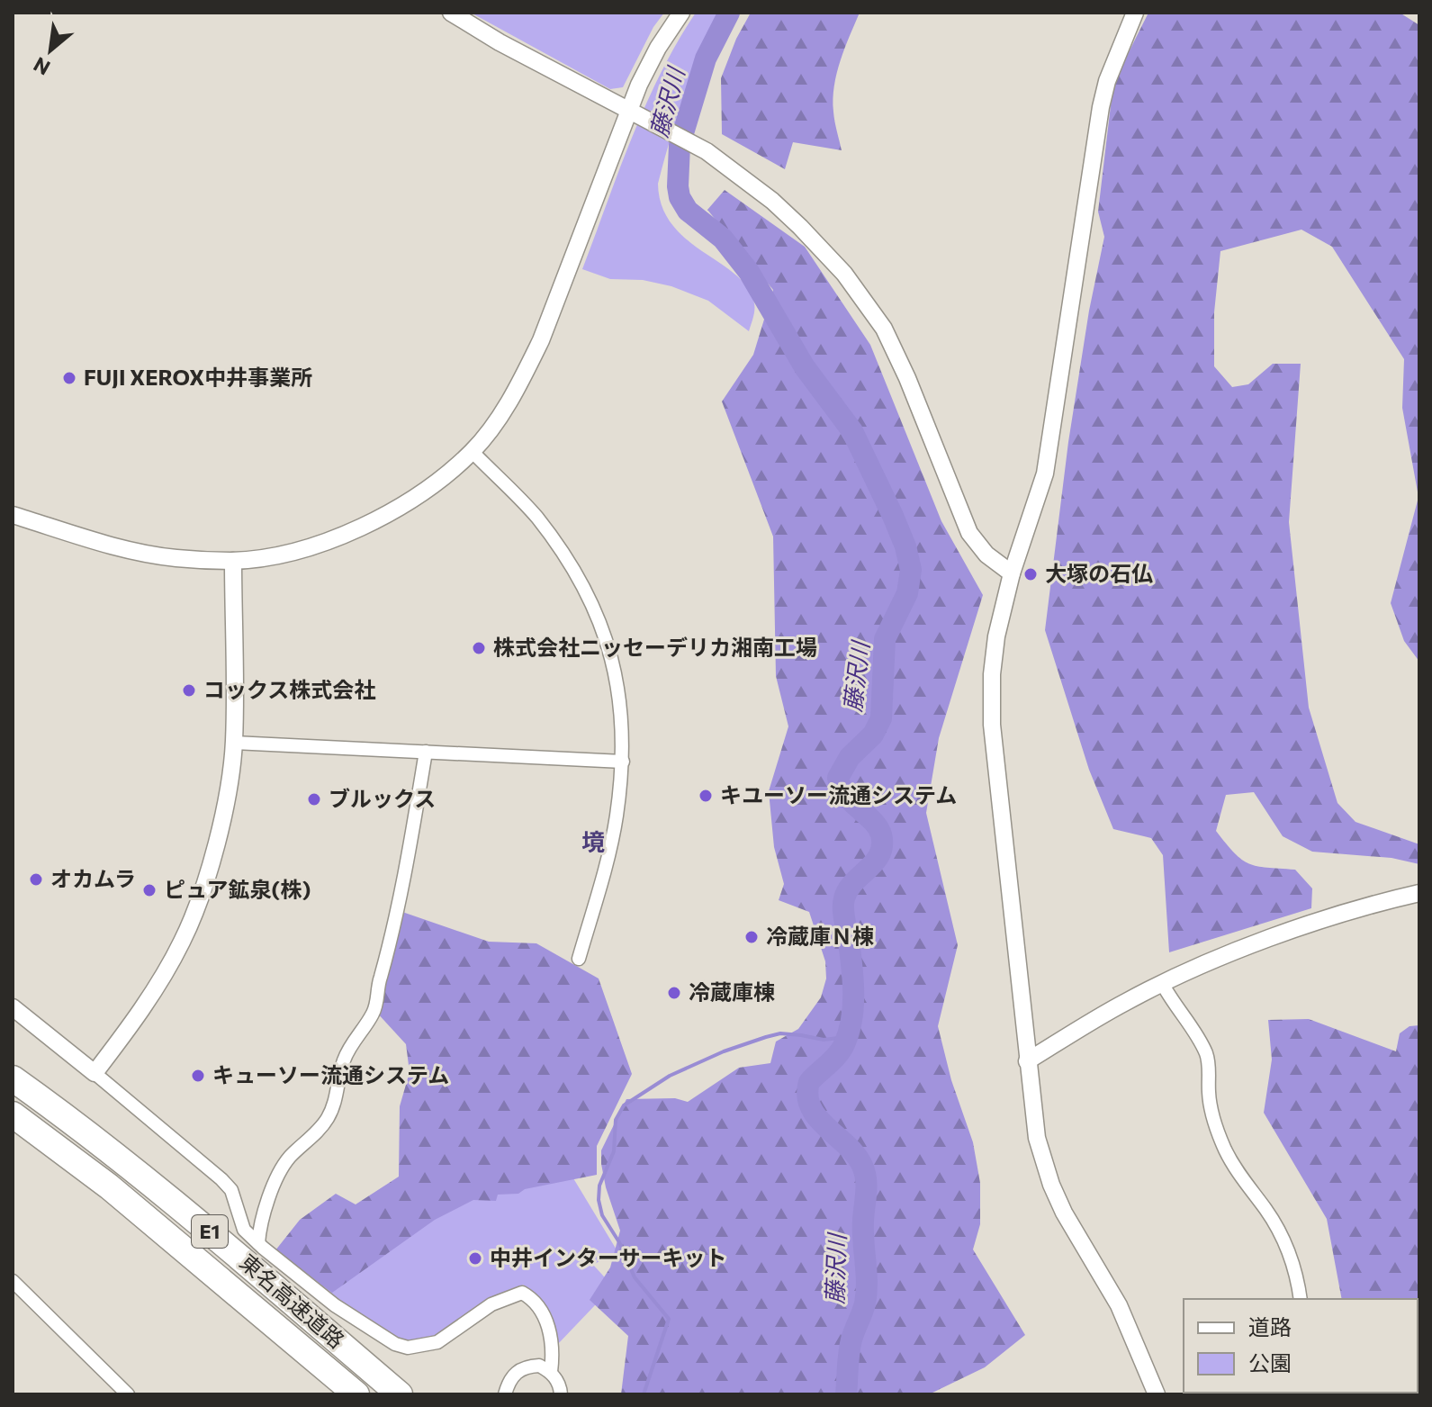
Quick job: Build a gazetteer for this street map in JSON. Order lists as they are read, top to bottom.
{
  "streets": {
    "highway": ["E1", "東名高速道路"]
  },
  "districts": ["境"],
  "water": ["藤沢川"],
  "places": [
    "FUJI XEROX中井事業所",
    "大塚の石仏",
    "株式会社ニッセーデリカ湘南工場",
    "コックス株式会社",
    "キユーソー流通システム",
    "ブルックス",
    "オカムラ",
    "ピュア鉱泉(株)",
    "冷蔵庫Ｎ棟",
    "冷蔵庫棟",
    "キューソー流通システム",
    "中井インターサーキット"
  ],
  "legend": ["道路", "公園"],
  "north": "bottom left"
}
